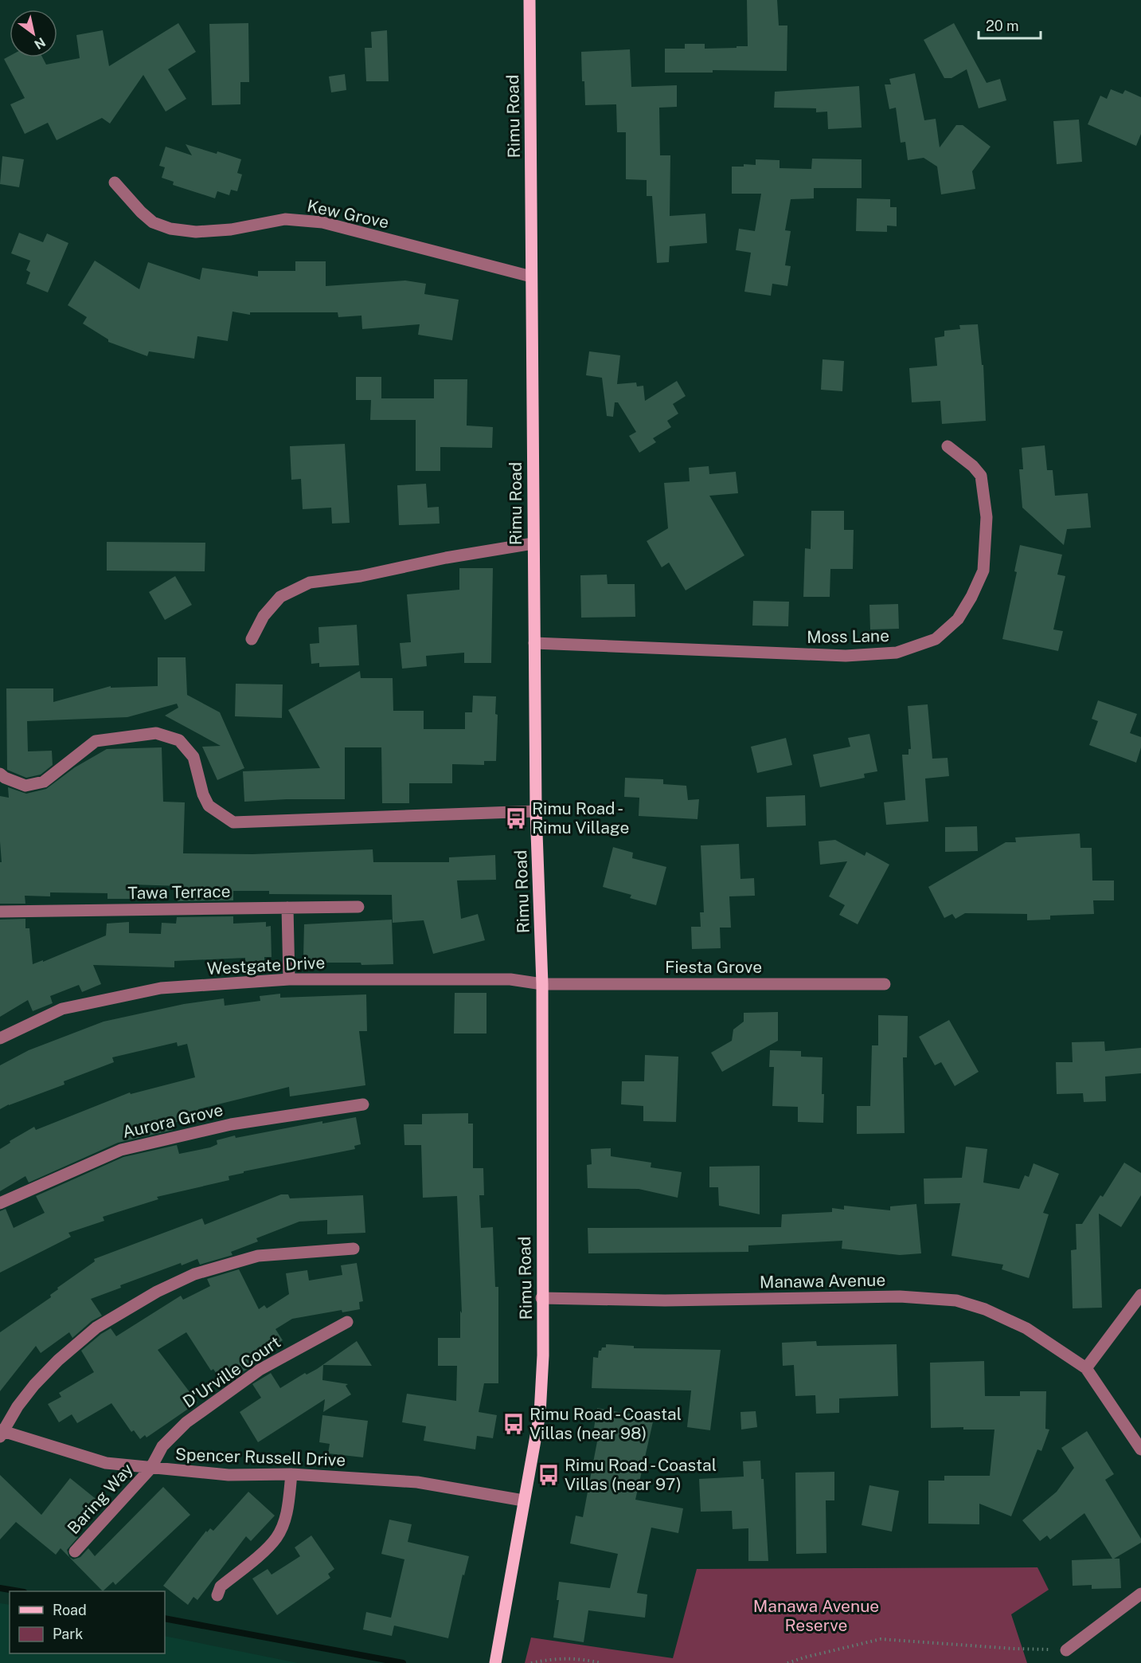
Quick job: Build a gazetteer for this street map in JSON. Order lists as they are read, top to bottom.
{
  "streets": {
    "main road": ["Rimu Road"],
    "street": [
      "Kew Grove",
      "Moss Lane",
      "Tawa Terrace",
      "Westgate Drive",
      "Fiesta Grove",
      "Aurora Grove",
      "Manawa Avenue",
      "D'Urville Court",
      "Spencer Russell Drive",
      "Baring Way"
    ]
  },
  "crossings": [
    ["Rimu Road", "Kew Grove"],
    ["Rimu Road", "Moss Lane"],
    ["Rimu Road", "Westgate Drive"],
    ["Rimu Road", "Fiesta Grove"],
    ["Rimu Road", "Manawa Avenue"],
    ["Rimu Road", "Spencer Russell Drive"],
    ["Westgate Drive", "Fiesta Grove"],
    ["D'Urville Court", "Spencer Russell Drive"],
    ["D'Urville Court", "Baring Way"],
    ["Spencer Russell Drive", "Baring Way"]
  ],
  "parks": ["Manawa Avenue Reserve"],
  "places": {
    "bus stop": ["Rimu Road - Rimu Village", "Rimu Road - Coastal Villas (near 98)", "Rimu Road - Coastal Villas (near 97)"]
  },
  "legend": ["Road", "Park"],
  "scale_bar": "20 m",
  "north": "bottom right"
}
